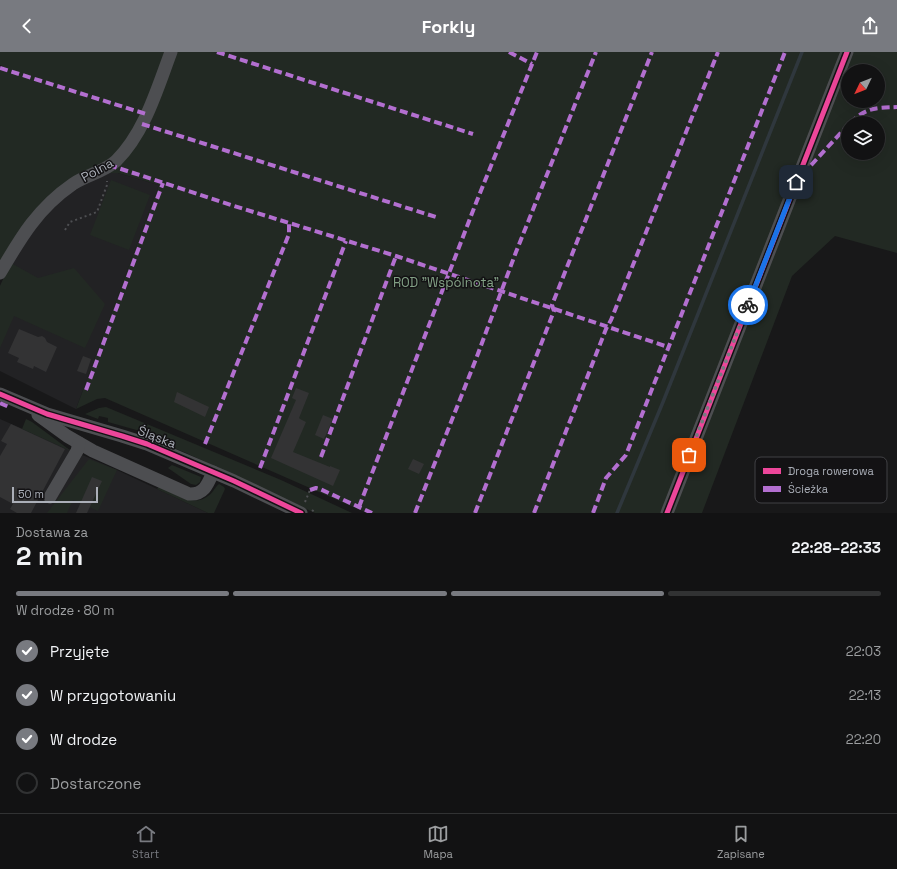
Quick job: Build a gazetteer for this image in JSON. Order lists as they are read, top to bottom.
{
  "streets": {
    "street": ["Polna", "Śląska"]
  },
  "parks": ["ROD \"Wspólnota\""],
  "legend": ["Droga rowerowa", "Ścieżka"],
  "scale_bar": "50 m",
  "north": "bottom left",
  "page": {
    "header": "Forkly",
    "scale": "50 m",
    "heading": ["2 min", "Dostawa za", "22:28–22:33"],
    "bar": "W drodze · 80 m",
    "list": [
      ["Przyjęte", "22:03"],
      ["W przygotowaniu", "22:13"],
      ["W drodze", "22:20"],
      "Dostarczone"
    ],
    "tabs": ["Start", "Mapa", "Zapisane"]
  }
}
